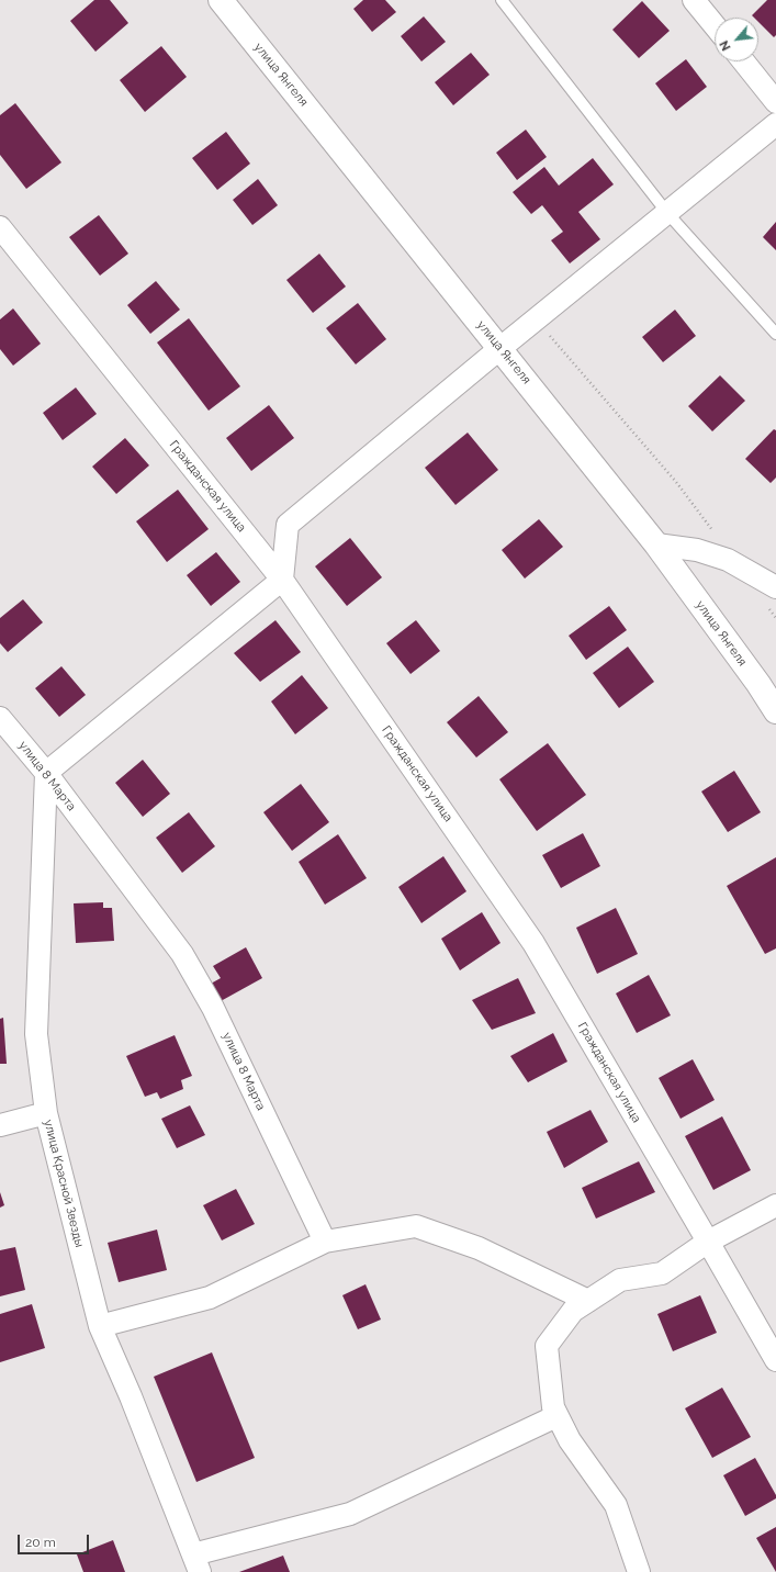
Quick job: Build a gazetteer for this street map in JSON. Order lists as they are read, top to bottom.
{
  "streets": {
    "street": [
      "улица Янгеля",
      "Гражданская улица",
      "улица 8 Марта",
      "улица Красной Звезды"
    ]
  },
  "crossings": [
    ["улица 8 Марта", "улица Красной Звезды"]
  ],
  "scale_bar": "20 m",
  "north": "bottom left"
}
